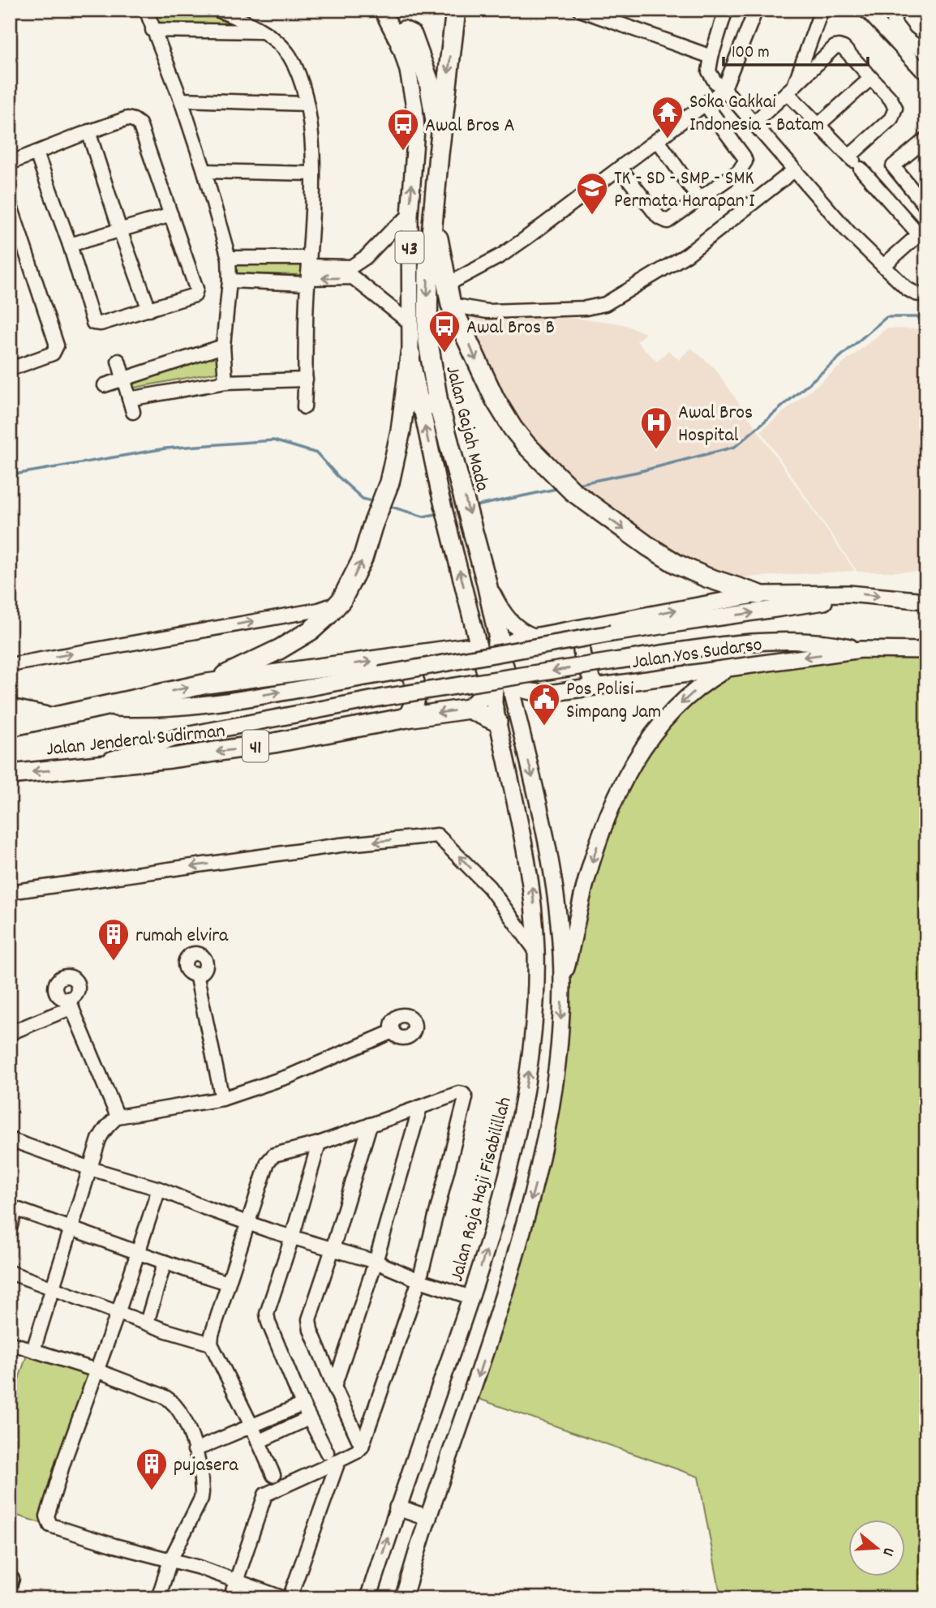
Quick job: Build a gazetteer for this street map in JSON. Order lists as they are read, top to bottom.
{
  "streets": {
    "highway": [
      "43",
      "Jalan Gajah Mada",
      "Jalan Jenderal Sudirman",
      "41"
    ],
    "main road": ["Jalan Yos Sudarso", "Jalan Raja Haji Fisabilillah"]
  },
  "crossings": [
    ["Jalan Gajah Mada", "Jalan Yos Sudarso"],
    ["Jalan Gajah Mada", "Jalan Jenderal Sudirman"],
    ["Jalan Gajah Mada", "Jalan Raja Haji Fisabilillah"],
    ["Jalan Yos Sudarso", "Jalan Jenderal Sudirman"],
    ["Jalan Yos Sudarso", "Jalan Raja Haji Fisabilillah"],
    ["Jalan Jenderal Sudirman", "Jalan Raja Haji Fisabilillah"]
  ],
  "places": {
    "temple": ["Soka Gakkai Indonesia - Batam"],
    "bus stop": ["Awal Bros A", "Awal Bros B"],
    "school or university": ["TK - SD - SMP - SMK Permata Harapan I"],
    "hospital": ["Awal Bros Hospital"],
    "public building": ["Pos Polisi Simpang Jam"],
    "building": ["rumah elvira", "pujasera"]
  },
  "scale_bar": "100 m",
  "north": "right"
}
